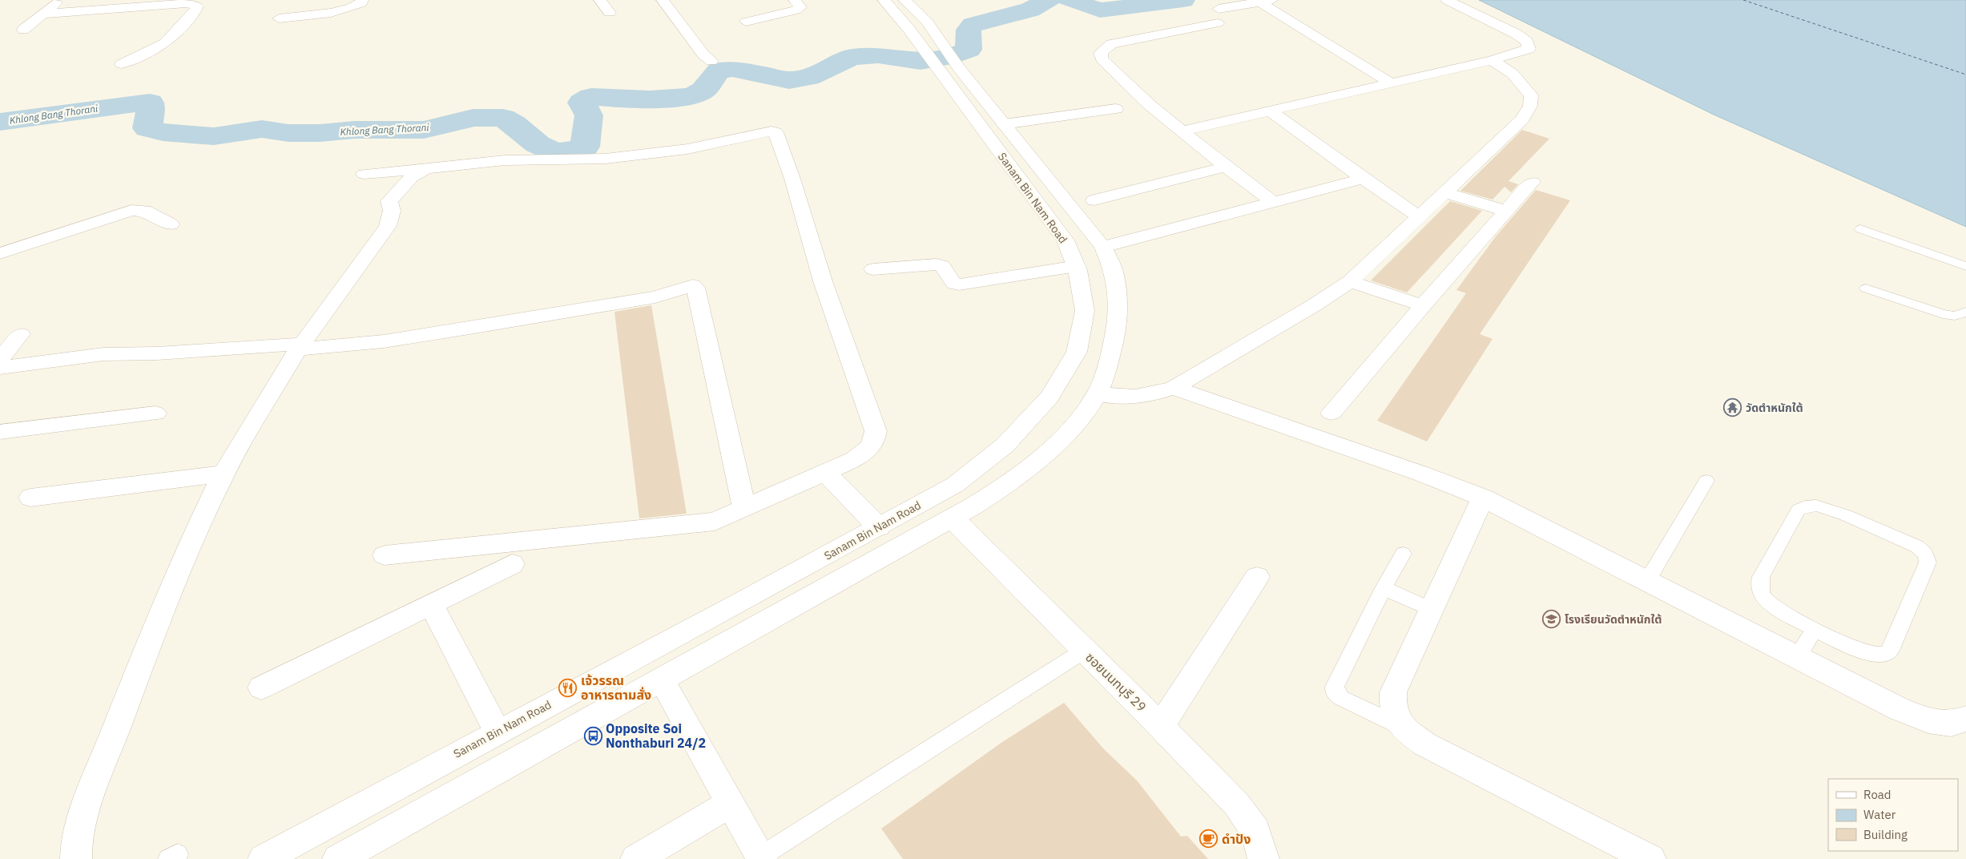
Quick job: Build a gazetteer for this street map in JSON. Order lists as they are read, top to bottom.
{
  "streets": {
    "street": ["Sanam Bin Nam Road", "ซอยนนทบุรี 29"]
  },
  "crossings": [
    ["Sanam Bin Nam Road", "ซอยนนทบุรี 29"]
  ],
  "water": ["Khlong Bang Thorani"],
  "places": {
    "temple": ["วัดตำหนักใต้"],
    "school or university": ["โรงเรียนวัดตำหนักใต้"],
    "restaurant": ["เจ้วรรณ อาหารตามสั่ง"],
    "bus stop": ["Opposite Soi Nonthaburi 24/2"],
    "cafe": ["ดำปัง"]
  },
  "legend": ["Road", "Water", "Building"]
}
